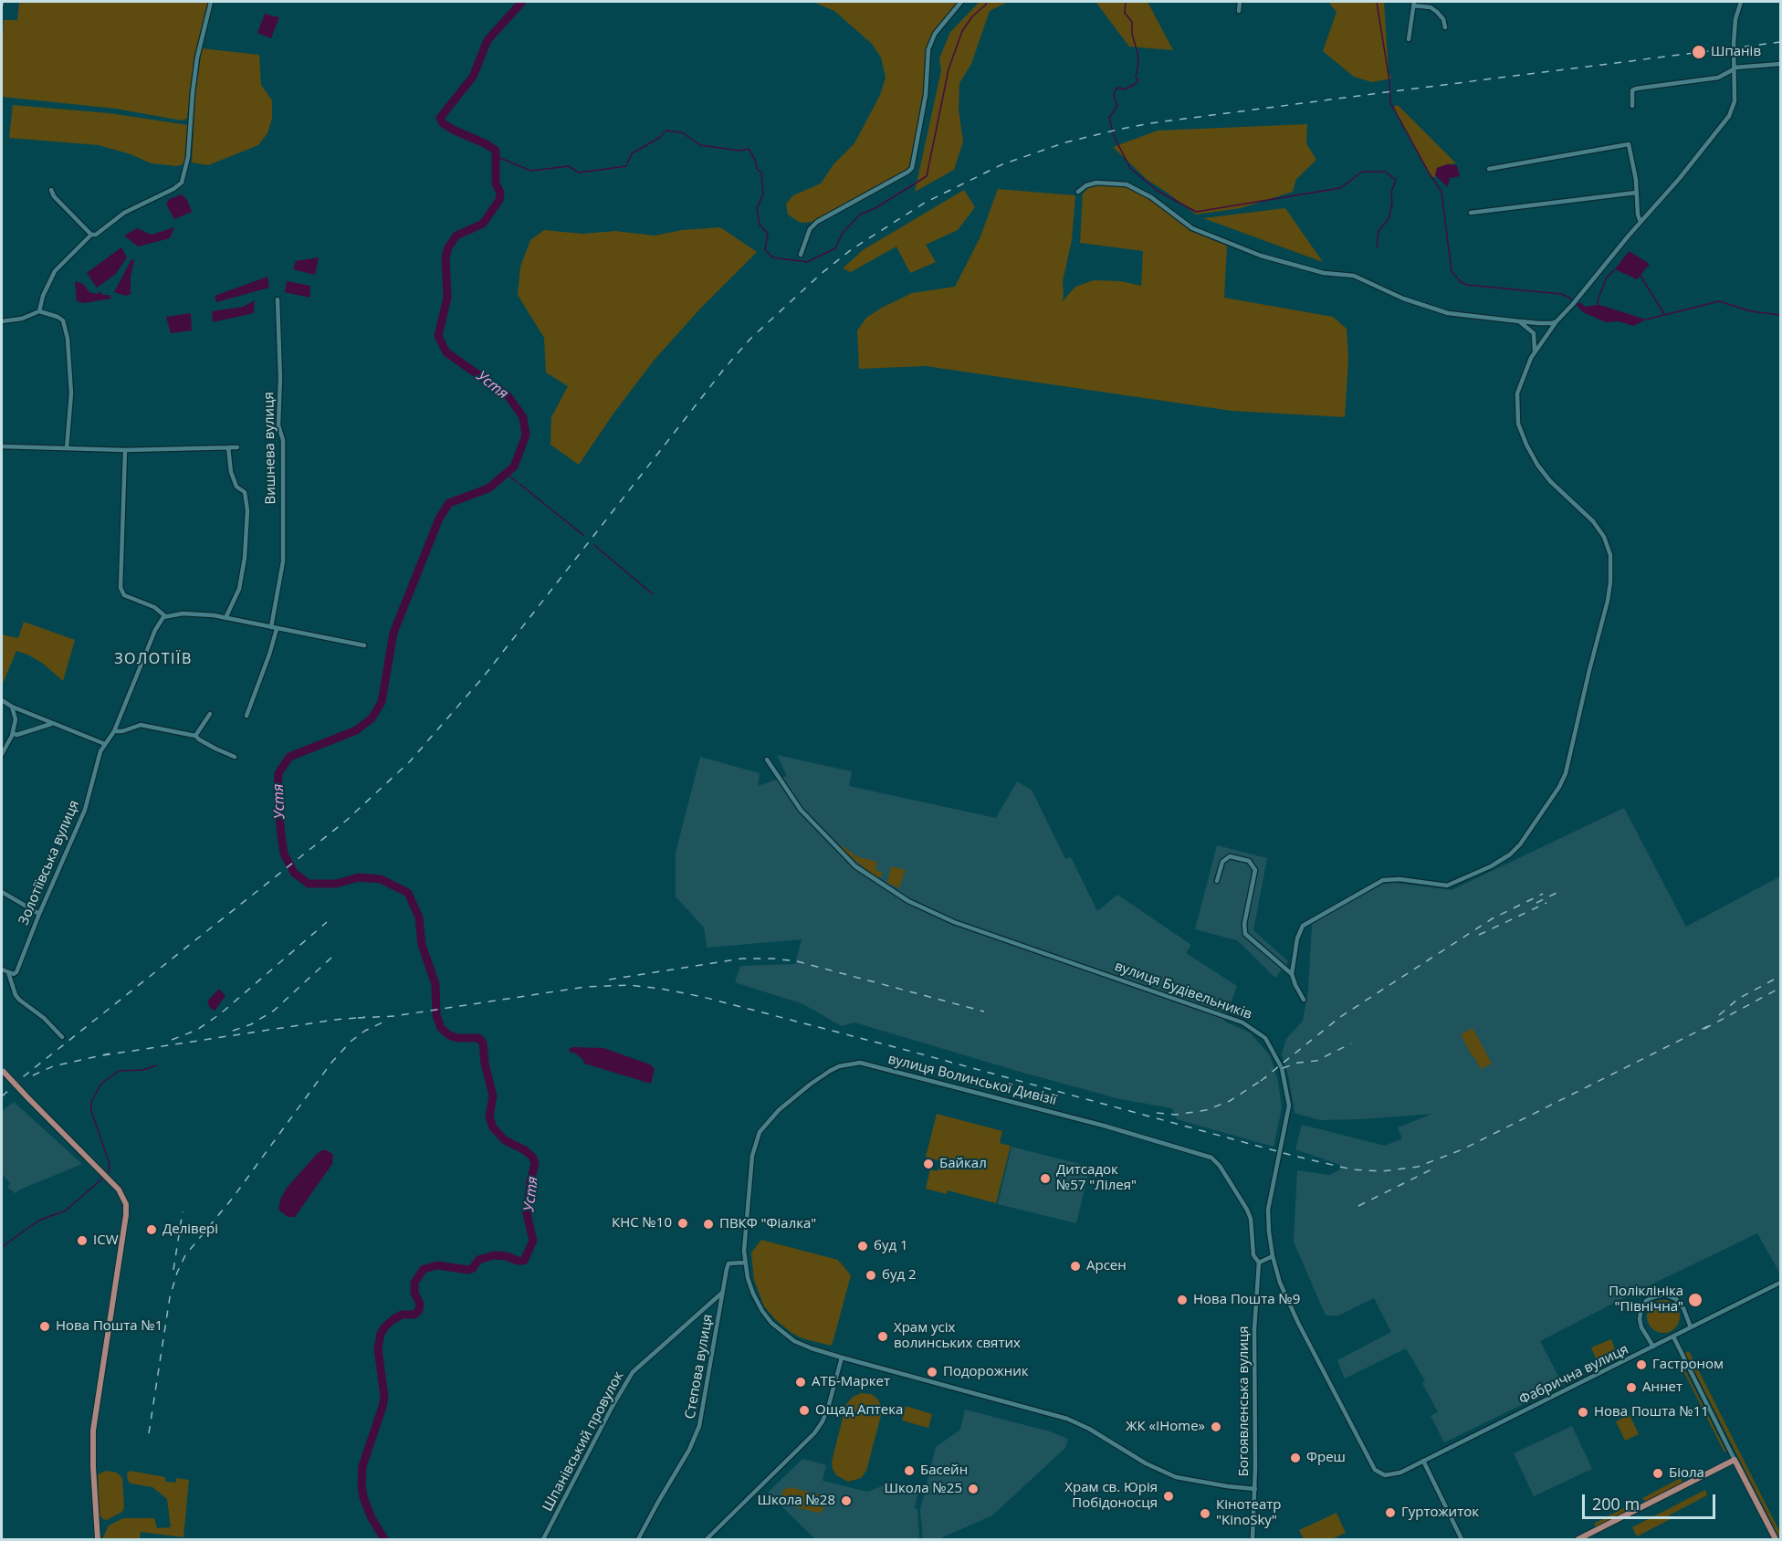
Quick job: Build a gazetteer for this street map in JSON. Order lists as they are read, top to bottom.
{
  "streets": {
    "street": [
      "Вишнева вулиця",
      "Золотіївська вулиця",
      "вулиця Будівельників",
      "вулиця Волинської Дивізії",
      "Степова вулиця",
      "Фабрична вулиця",
      "Богоявленська вулиця",
      "Шпанівський провулок"
    ]
  },
  "crossings": [
    ["вулиця Будівельників", "Фабрична вулиця"],
    ["вулиця Волинської Дивізії", "Степова вулиця"],
    ["вулиця Волинської Дивізії", "Богоявленська вулиця"],
    ["Степова вулиця", "Шпанівський провулок"]
  ],
  "districts": ["ЗОЛОТІЇВ"],
  "water": ["Устя"],
  "places": [
    "Шпанів",
    "Байкал",
    "Дитсадок №57 \"Лілея\"",
    "КНС №10",
    "ПВКФ \"Фіалка\"",
    "Делівері",
    "ICW",
    "буд 1",
    "Арсен",
    "буд 2",
    "Нова Пошта №9",
    "Поліклініка \"Північна\"",
    "Нова Пошта №1",
    "Храм усіх волинських святих",
    "Гастроном",
    "Подорожник",
    "АТБ-Маркет",
    "Аннет",
    "Ощад Аптека",
    "Нова Пошта №11",
    "ЖК «IHome»",
    "Фреш",
    "Басейн",
    "Біола",
    "Школа №25",
    "Храм св. Юрія Побідоносця",
    "Школа №28",
    "Гуртожиток",
    "Кінотеатр \"KinoSky\""
  ],
  "scale_bar": "200 m"
}
